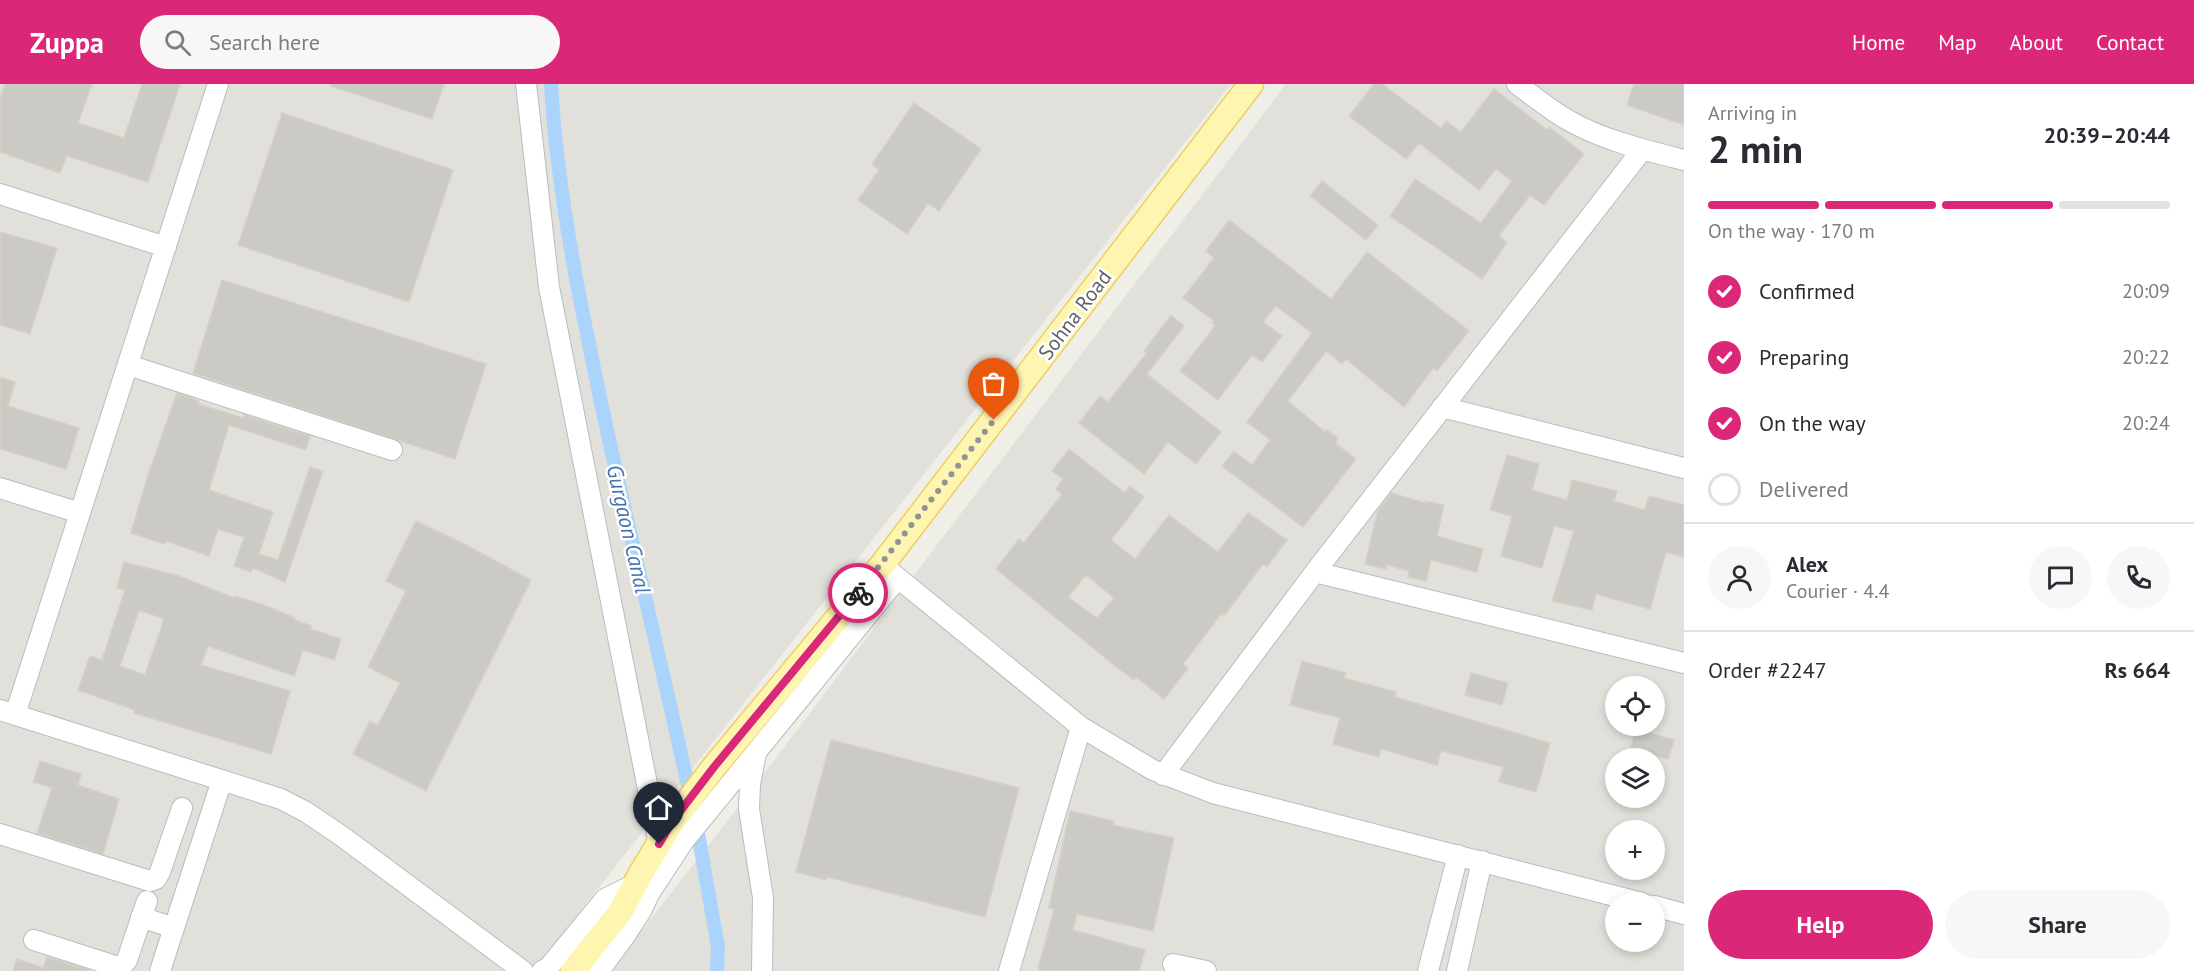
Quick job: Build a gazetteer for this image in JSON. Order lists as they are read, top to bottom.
{
  "streets": {
    "main road": ["Sohna Road"]
  },
  "water": ["Gurgaon Canal"],
  "page": {
    "header": "Zuppa",
    "search": "Search here",
    "nav": [
      "Home",
      "Map",
      "About",
      "Contact"
    ],
    "heading": ["2 min", "Arriving in", "20:39–20:44"],
    "panel": [
      "Alex",
      "Courier · 4.4",
      "Order #2247",
      "Rs 664"
    ],
    "bar": "On the way · 170 m",
    "list": [
      ["Confirmed", "20:09"],
      ["Preparing", "20:22"],
      ["On the way", "20:24"],
      "Delivered"
    ],
    "map_buttons": ["+", "−"],
    "buttons": ["Help", "Share"]
  }
}
